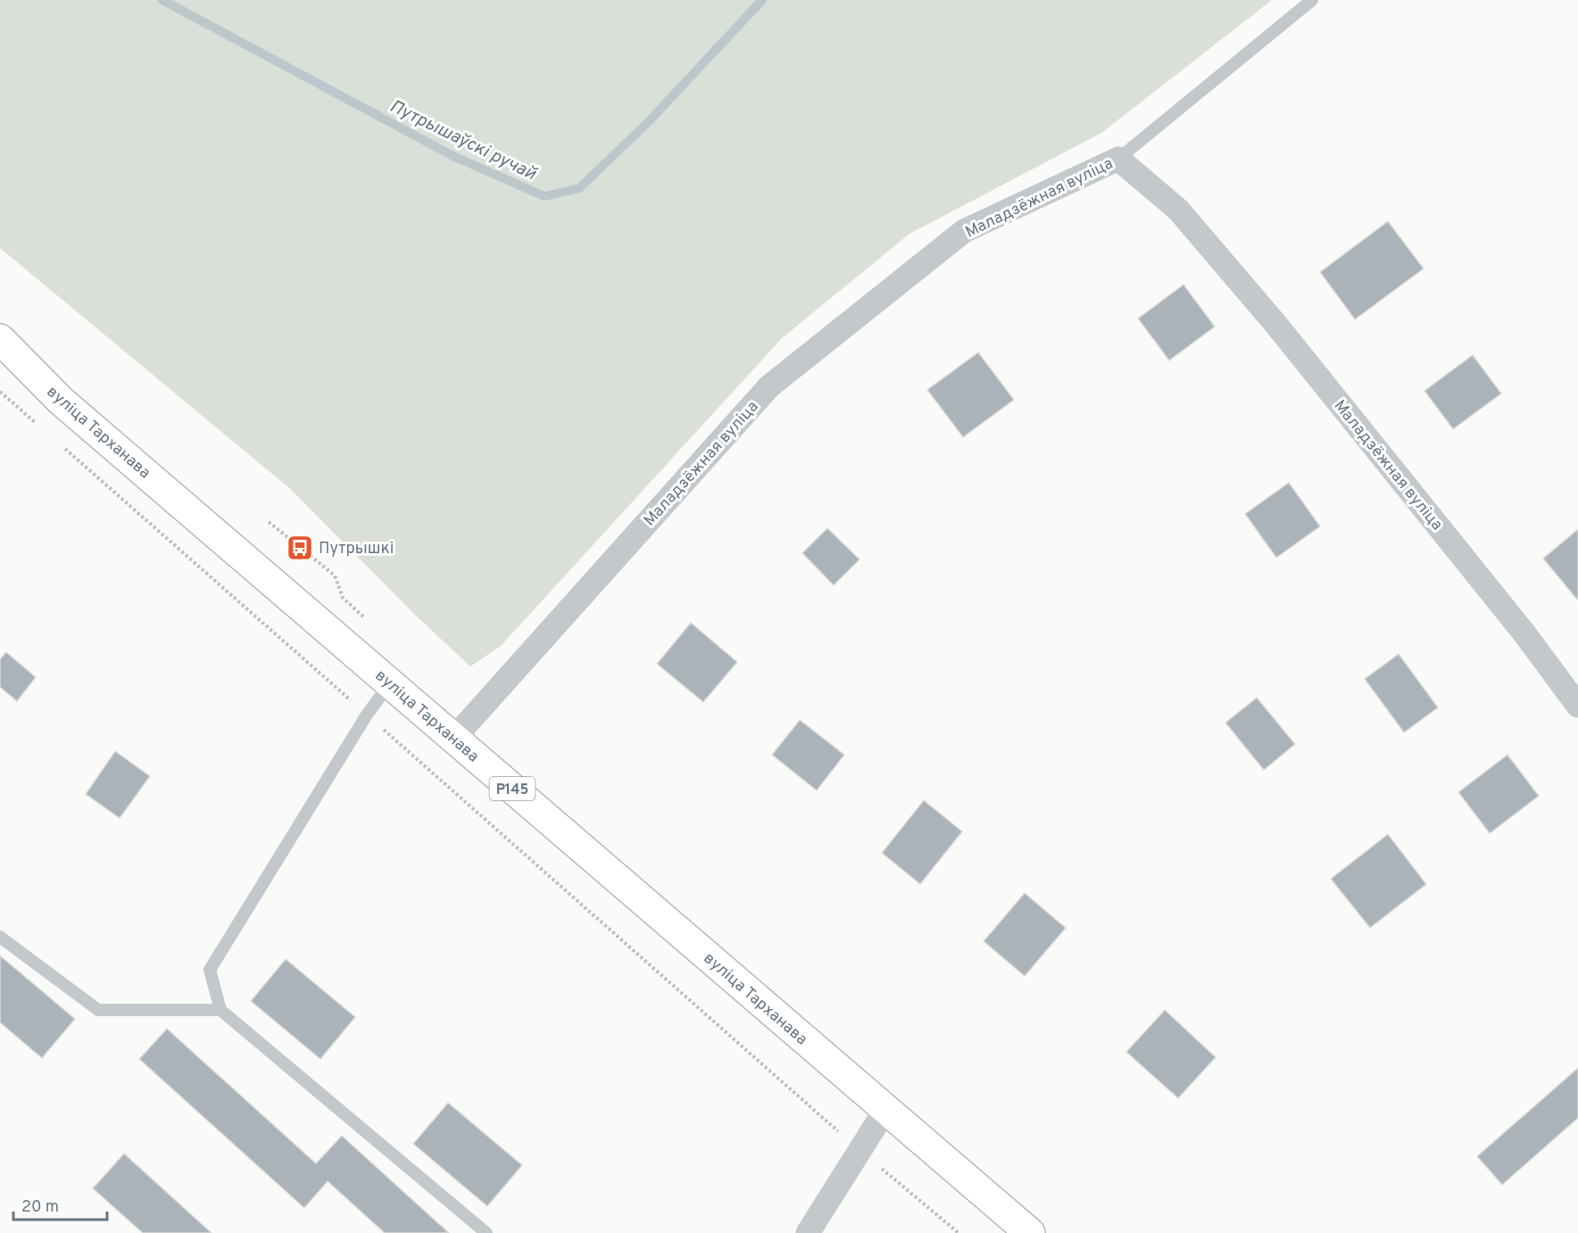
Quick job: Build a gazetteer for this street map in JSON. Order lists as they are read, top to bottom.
{
  "streets": {
    "main road": ["вуліца Тарханава", "Р145"],
    "street": ["Маладзёжная вуліца"]
  },
  "crossings": [
    ["Маладзёжная вуліца", "вуліца Тарханава"]
  ],
  "water": ["Путрышаўскі ручай"],
  "places": {
    "bus stop": ["Путрышкі"]
  },
  "scale_bar": "20 m"
}
